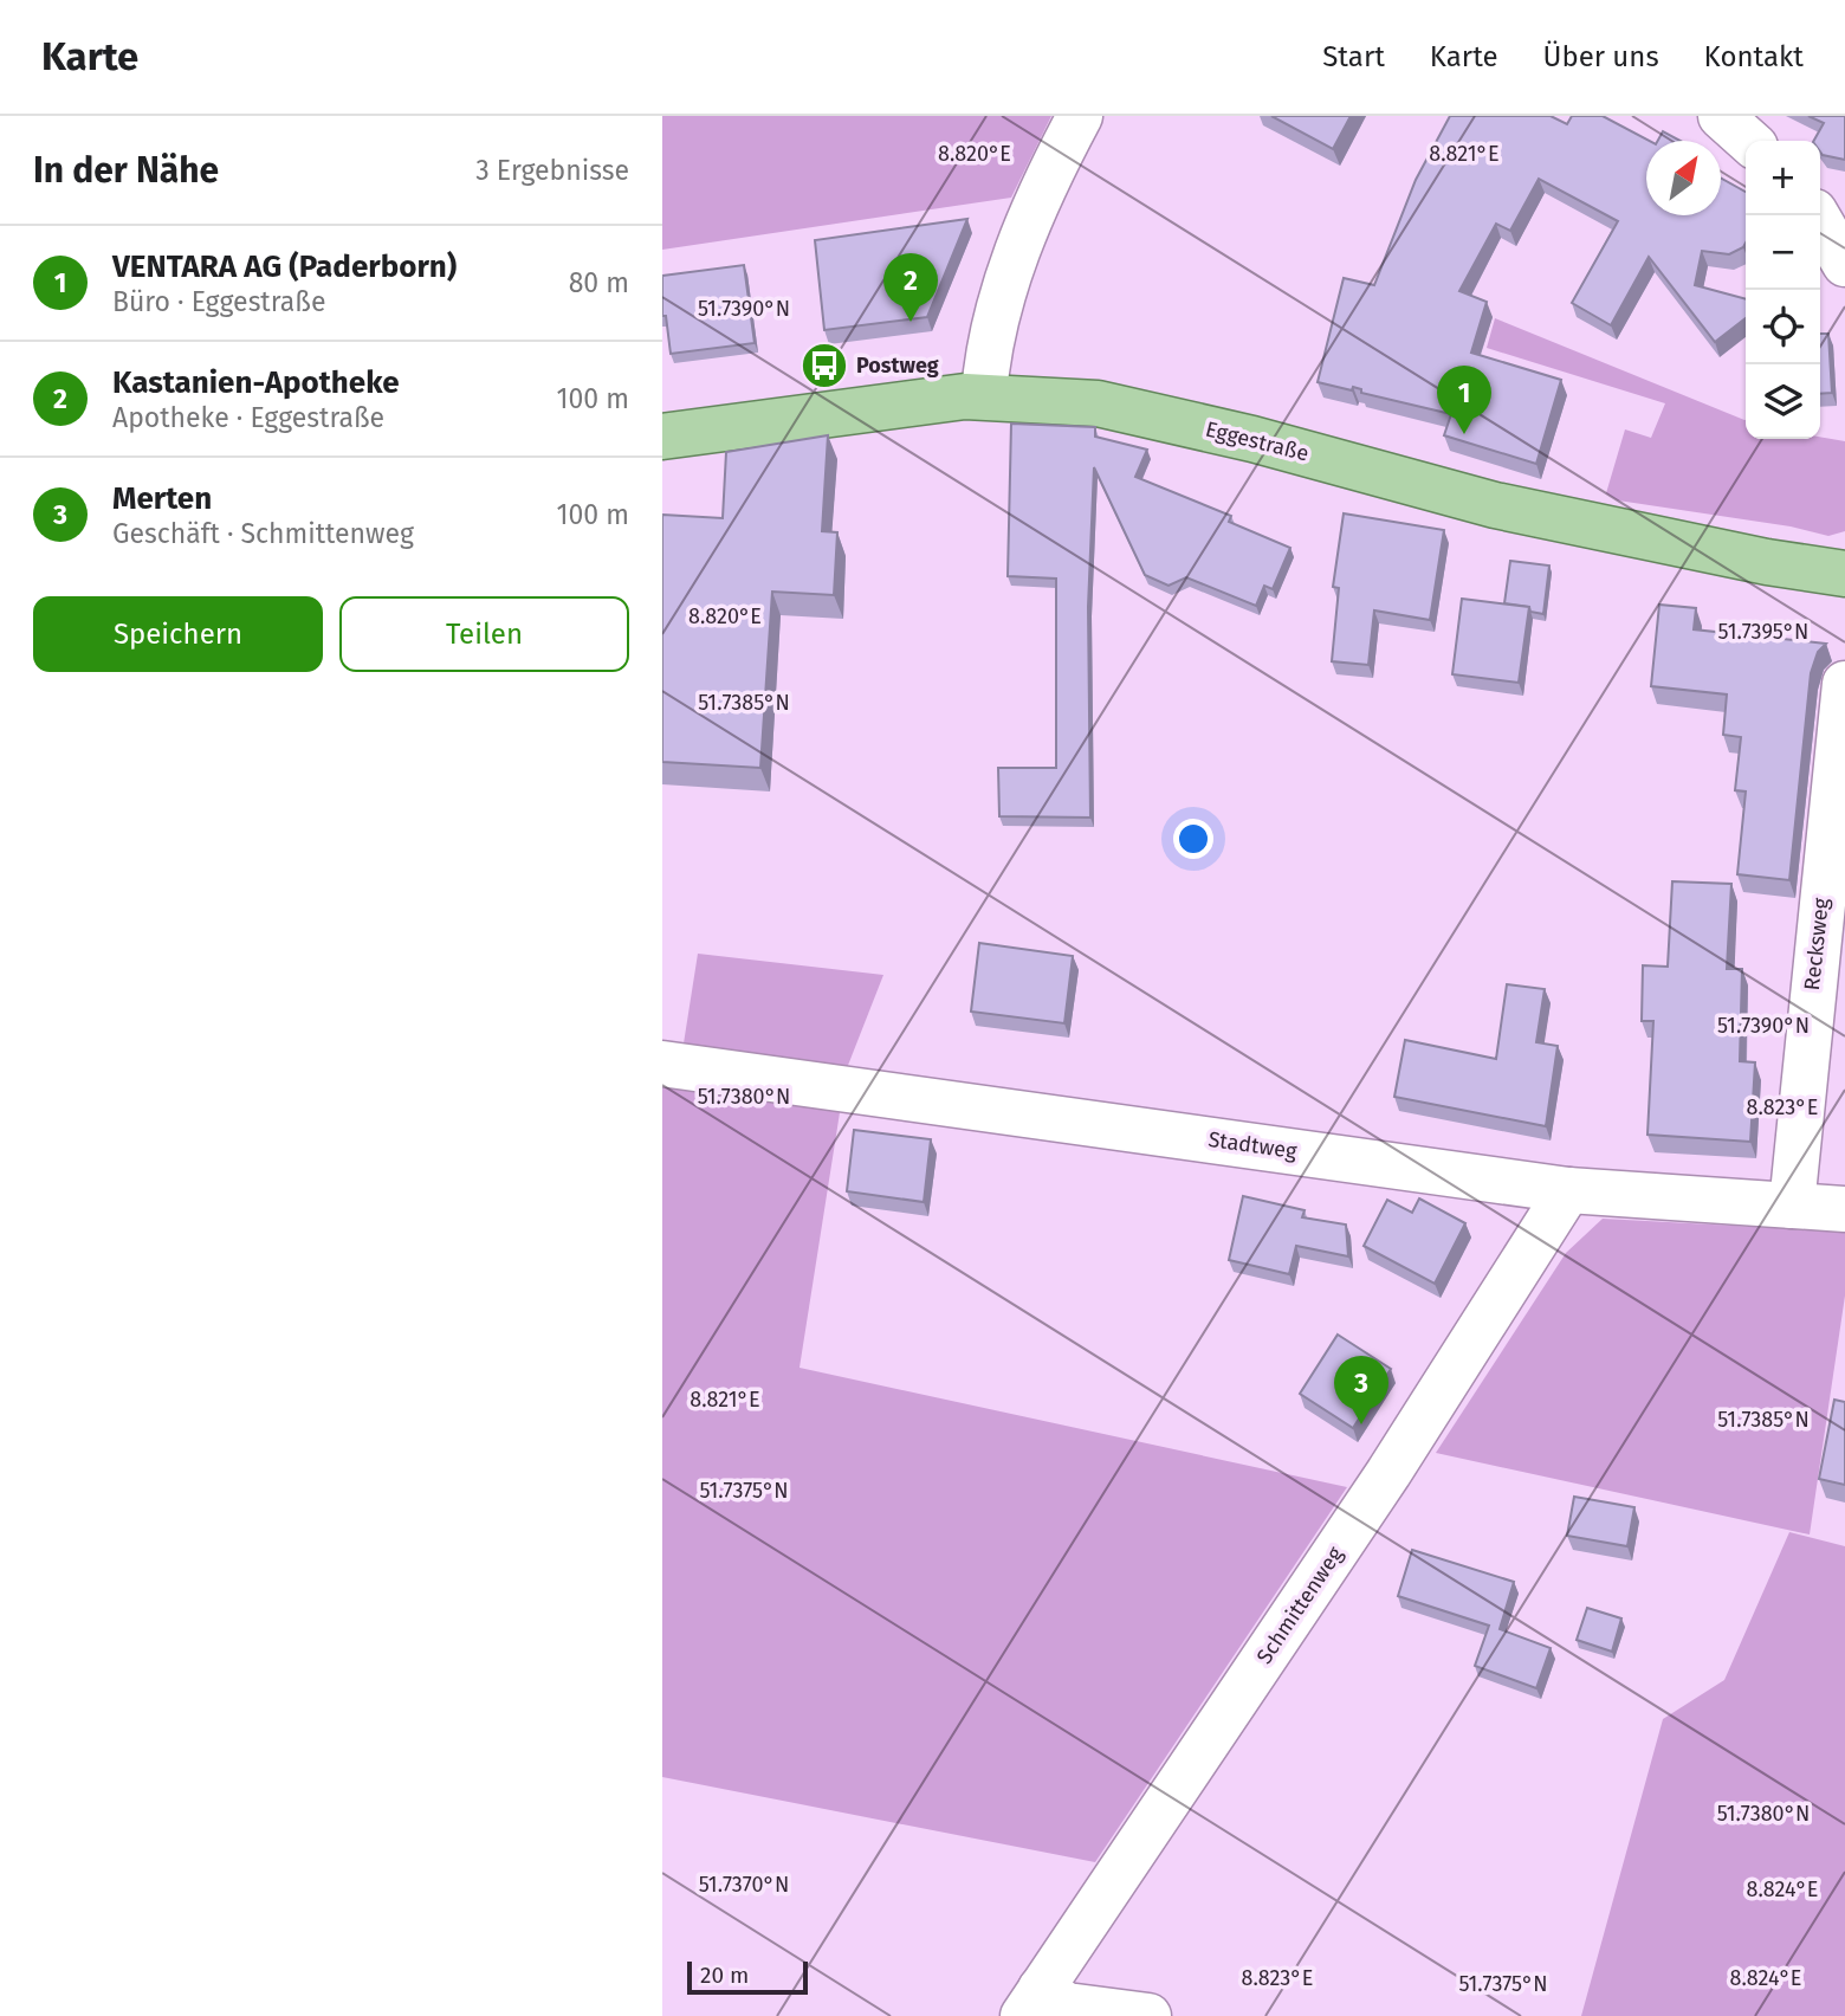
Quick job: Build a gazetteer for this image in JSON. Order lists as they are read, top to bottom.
{
  "streets": {
    "main road": ["Eggestraße"],
    "street": ["Recksweg", "Stadtweg", "Schmittenweg"]
  },
  "crossings": [
    ["Recksweg", "Stadtweg"],
    ["Stadtweg", "Schmittenweg"]
  ],
  "places": {
    "bus stop": ["Postweg"]
  },
  "scale_bar": "20 m",
  "north": "top right",
  "page": {
    "header": "Karte",
    "nav": [
      "Start",
      "Karte",
      "Über uns",
      "Kontakt"
    ],
    "heading": ["In der Nähe", "3 Ergebnisse"],
    "map_buttons": ["+", "−"],
    "list": [
      {
        "mark": "1",
        "name": "VENTARA AG (Paderborn)",
        "note": "Büro · Eggestraße",
        "value": "80 m"
      },
      {
        "mark": "2",
        "name": "Kastanien-Apotheke",
        "note": "Apotheke · Eggestraße",
        "value": "100 m"
      },
      {
        "mark": "3",
        "name": "Merten",
        "note": "Geschäft · Schmittenweg",
        "value": "100 m"
      }
    ],
    "pins": ["2", "1", "3"],
    "buttons": ["Speichern", "Teilen"],
    "scale": "20 m"
  },
  "coordinates": [
    "8.820°E",
    "8.821°E",
    "51.7390°N",
    "51.7395°N",
    "51.7385°N",
    "51.7380°N",
    "8.823°E",
    "51.7375°N",
    "51.7370°N",
    "8.824°E"
  ]
}
